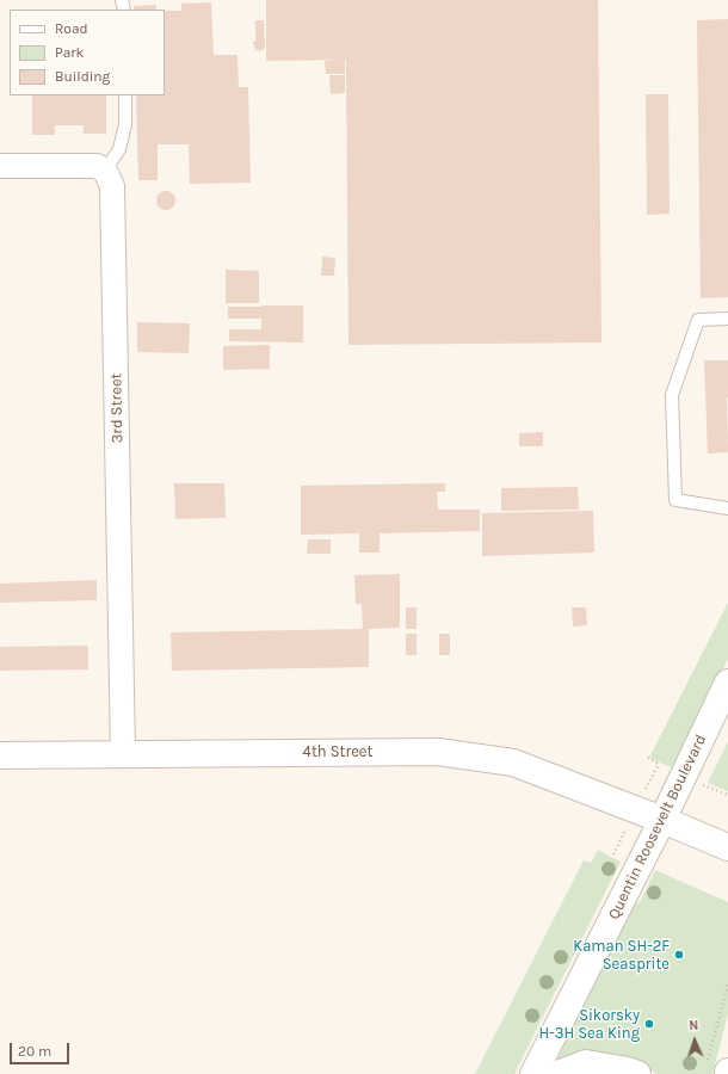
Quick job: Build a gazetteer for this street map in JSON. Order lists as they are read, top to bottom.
{
  "streets": {
    "main road": ["4th Street", "Quentin Roosevelt Boulevard"],
    "street": ["3rd Street"]
  },
  "crossings": [
    ["3rd Street", "4th Street"],
    ["4th Street", "Quentin Roosevelt Boulevard"]
  ],
  "places": ["Kaman SH-2F Seasprite", "Sikorsky H-3H Sea King"],
  "legend": ["Road", "Park", "Building"],
  "scale_bar": "20 m",
  "north": "top"
}
